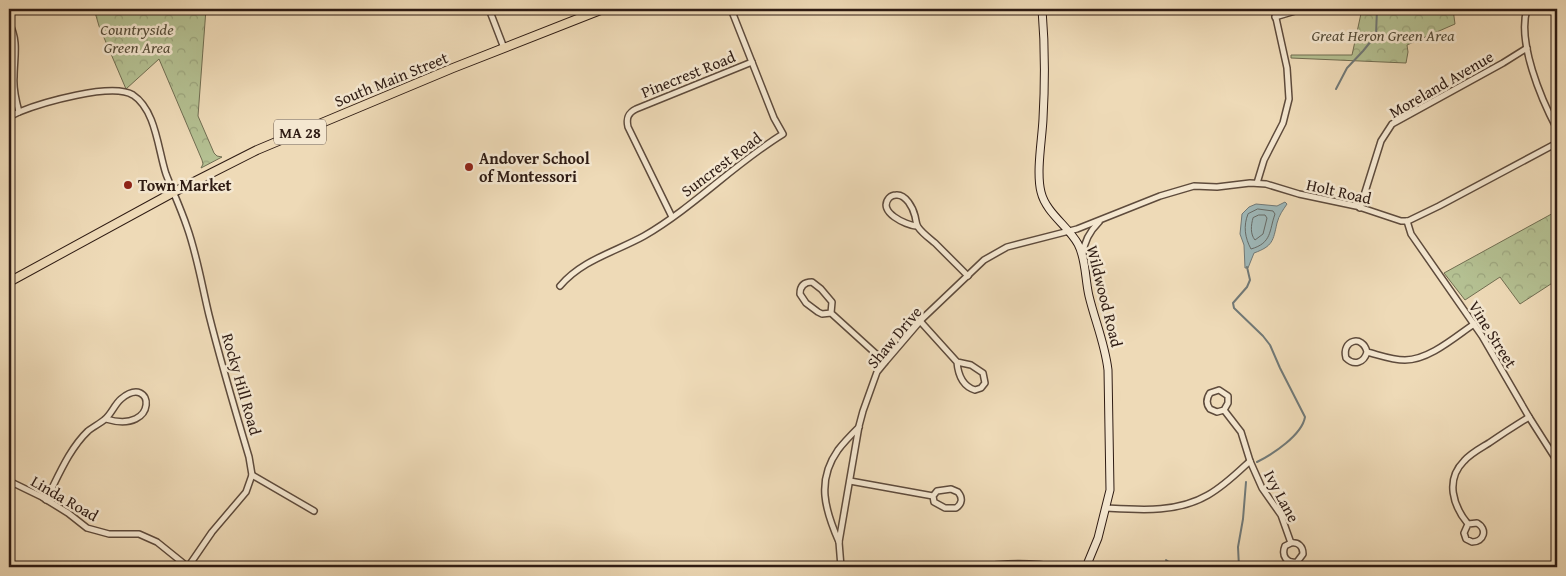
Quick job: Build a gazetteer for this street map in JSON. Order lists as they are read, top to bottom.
{
  "streets": {
    "main road": ["South Main Street", "MA 28"],
    "street": [
      "Pinecrest Road",
      "Moreland Avenue",
      "Suncrest Road",
      "Holt Road",
      "Wildwood Road",
      "Vine Street",
      "Shaw Drive",
      "Rocky Hill Road",
      "Ivy Lane",
      "Linda Road"
    ]
  },
  "crossings": [
    ["Pinecrest Road", "Suncrest Road"],
    ["South Main Street", "Rocky Hill Road"],
    ["Moreland Avenue", "Holt Road"],
    ["Holt Road", "Wildwood Road"],
    ["Holt Road", "Vine Street"],
    ["Holt Road", "Shaw Drive"],
    ["Wildwood Road", "Shaw Drive"],
    ["Wildwood Road", "Ivy Lane"]
  ],
  "parks": ["Countryside Green Area", "Great Heron Green Area"],
  "places": ["Andover School of Montessori", "Town Market"]
}
